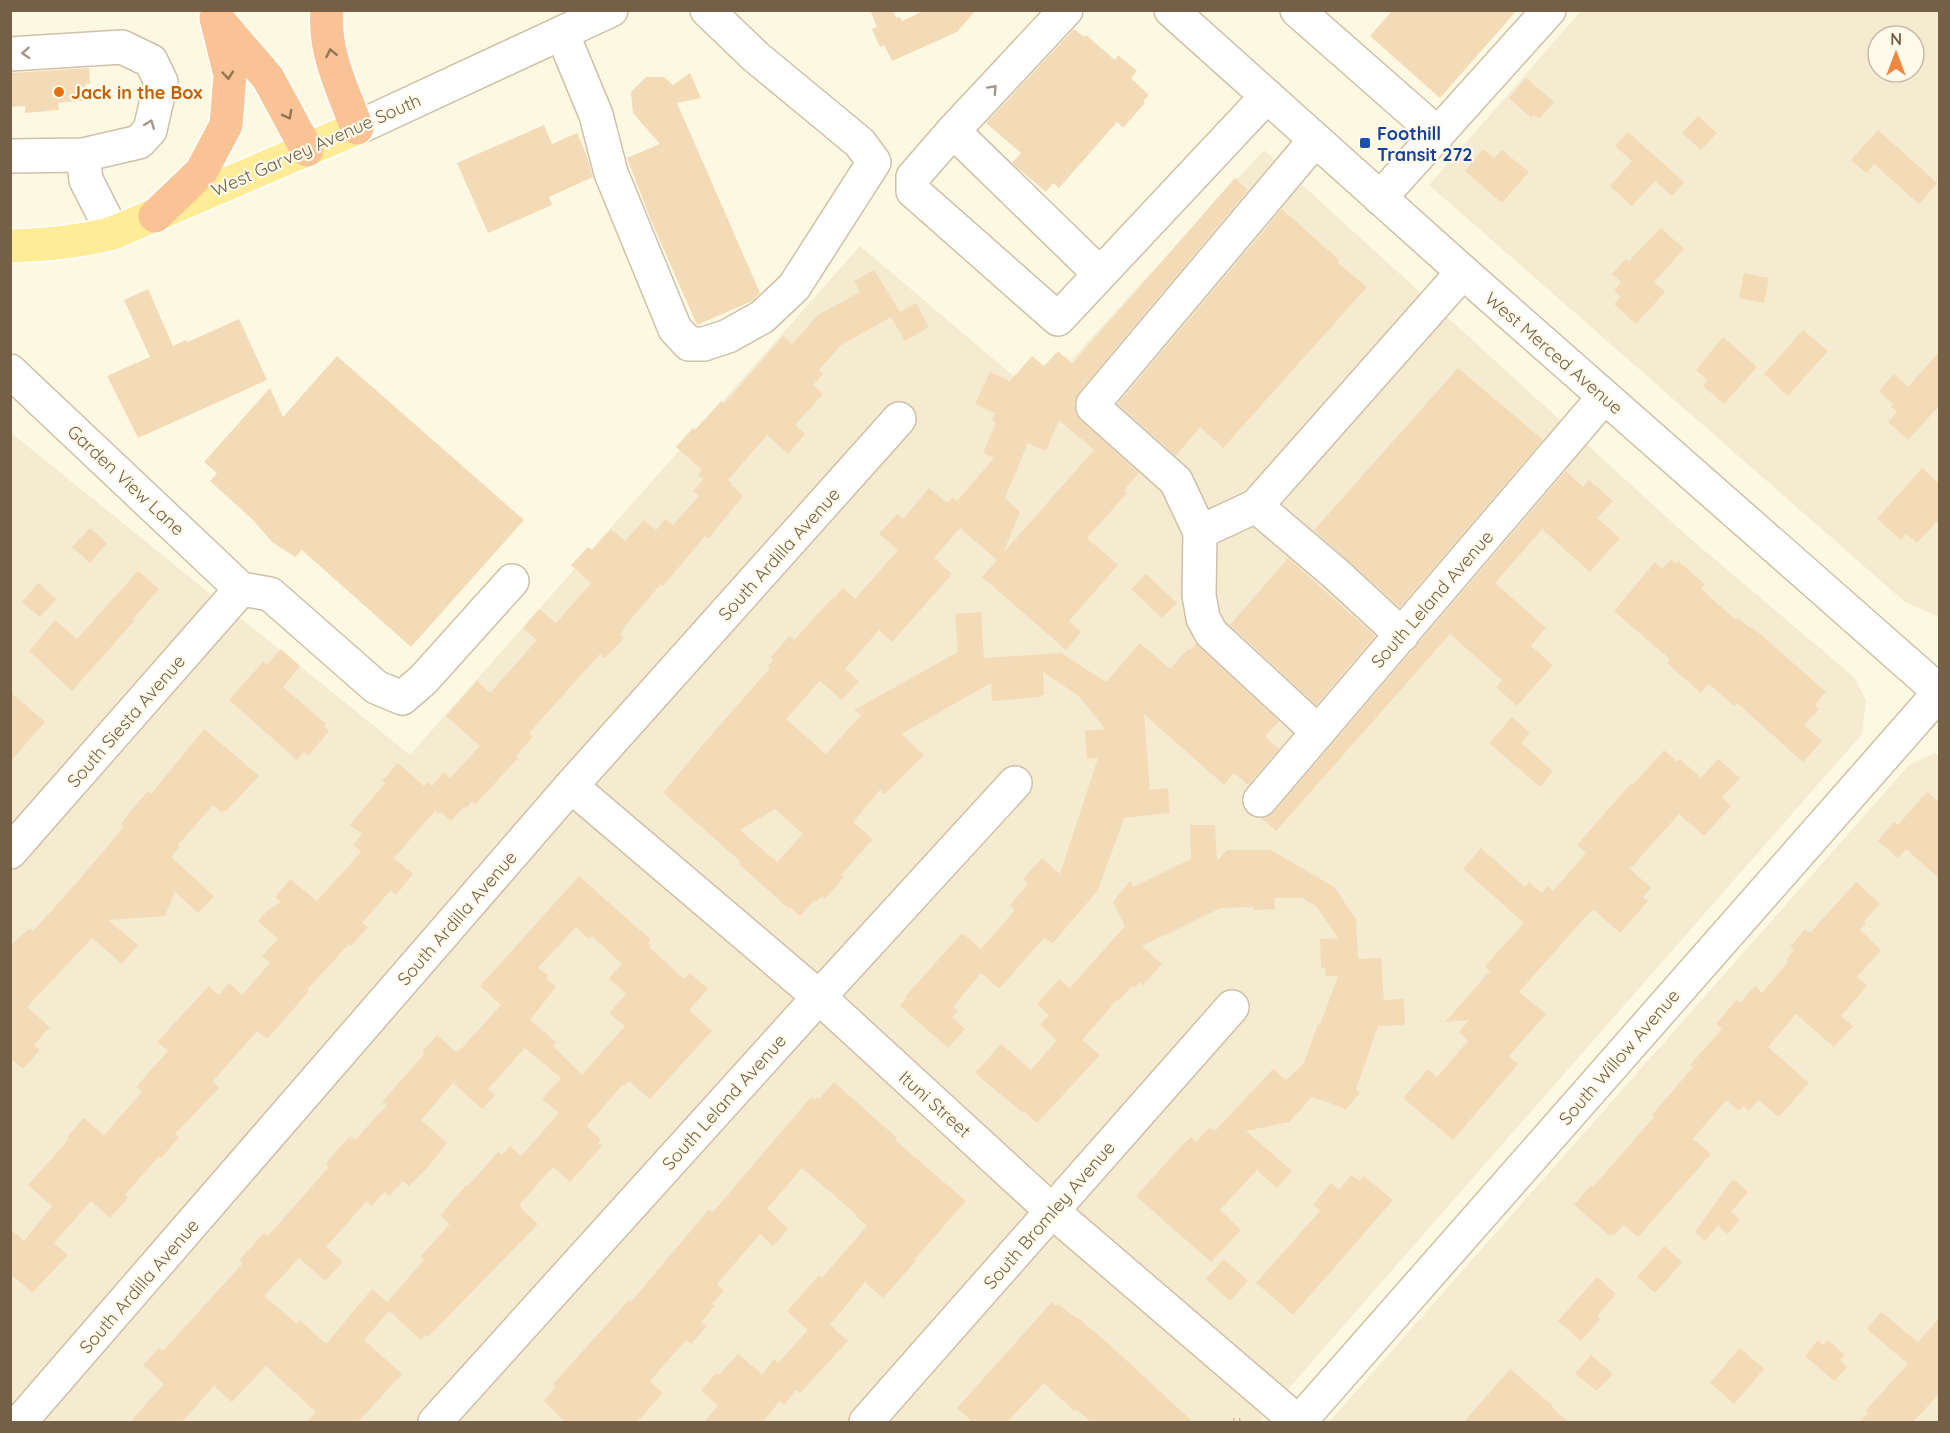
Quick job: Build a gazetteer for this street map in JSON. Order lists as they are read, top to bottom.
{
  "streets": {
    "main road": ["West Garvey Avenue South"],
    "street": [
      "West Merced Avenue",
      "Garden View Lane",
      "South Ardilla Avenue",
      "South Leland Avenue",
      "South Siesta Avenue",
      "South Willow Avenue",
      "Ituni Street",
      "South Bromley Avenue"
    ]
  },
  "crossings": [
    ["West Merced Avenue", "South Leland Avenue"],
    ["West Merced Avenue", "South Willow Avenue"],
    ["Garden View Lane", "South Siesta Avenue"],
    ["South Ardilla Avenue", "Ituni Street"],
    ["South Leland Avenue", "Ituni Street"],
    ["South Willow Avenue", "Ituni Street"],
    ["Ituni Street", "South Bromley Avenue"]
  ],
  "places": {
    "other": ["Jack in the Box"],
    "transit": ["Foothill Transit 272"]
  },
  "north": "top"
}
